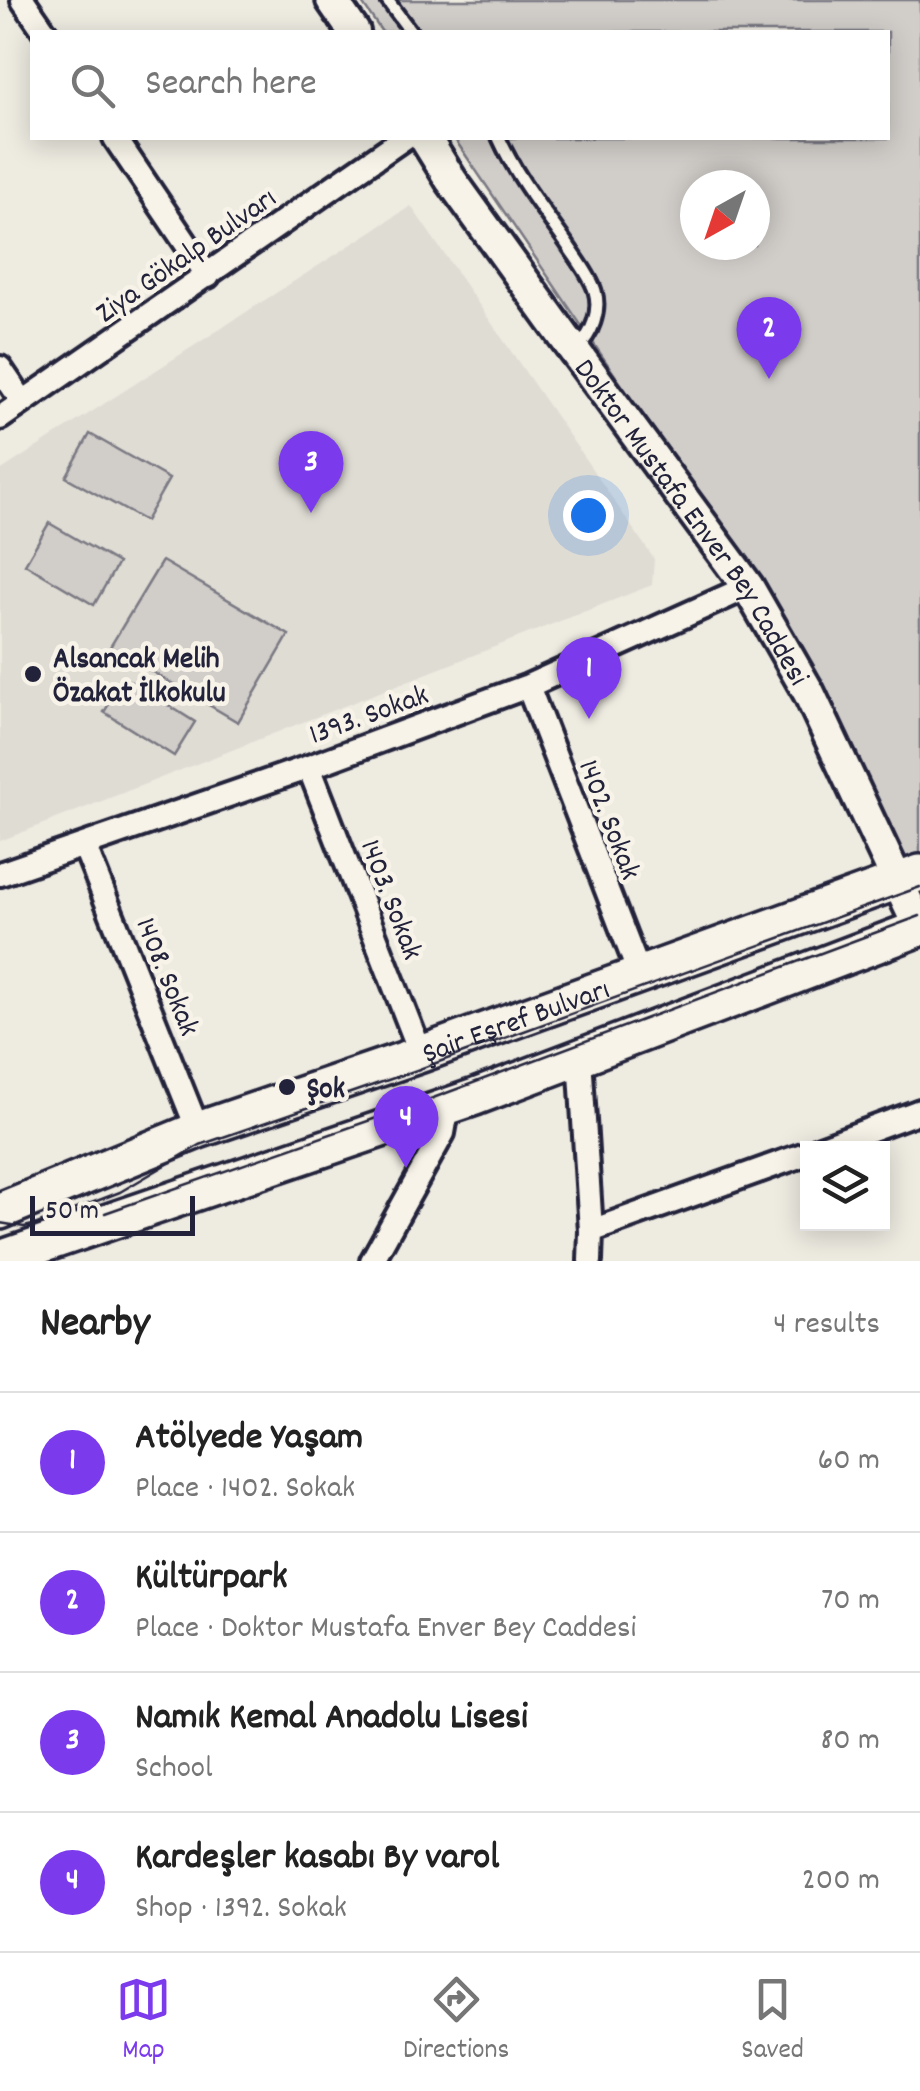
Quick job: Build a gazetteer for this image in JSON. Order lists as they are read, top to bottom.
{
  "streets": {
    "main road": ["Şair Eşref Bulvarı"],
    "street": [
      "Ziya Gökalp Bulvarı",
      "Doktor Mustafa Enver Bey Caddesi",
      "1393. Sokak",
      "1402. Sokak",
      "1403. Sokak",
      "1408. Sokak"
    ]
  },
  "crossings": [
    ["Doktor Mustafa Enver Bey Caddesi", "1393. Sokak"],
    ["Doktor Mustafa Enver Bey Caddesi", "Şair Eşref Bulvarı"],
    ["1393. Sokak", "1402. Sokak"],
    ["1393. Sokak", "1403. Sokak"],
    ["1393. Sokak", "1408. Sokak"],
    ["1402. Sokak", "Şair Eşref Bulvarı"],
    ["1403. Sokak", "Şair Eşref Bulvarı"],
    ["1408. Sokak", "Şair Eşref Bulvarı"]
  ],
  "places": ["Alsancak Melih Özakat İlkokulu", "Şok"],
  "scale_bar": "50 m",
  "north": "bottom left",
  "page": {
    "search": "Search here",
    "pins": [
      "2",
      "3",
      "1",
      "4"
    ],
    "scale": "50 m",
    "heading": ["Nearby", "4 results"],
    "list": [
      {
        "mark": "1",
        "name": "Atölyede Yaşam",
        "note": "Place · 1402. Sokak",
        "value": "60 m"
      },
      {
        "mark": "2",
        "name": "Kültürpark",
        "note": "Place · Doktor Mustafa Enver Bey Caddesi",
        "value": "70 m"
      },
      {
        "mark": "3",
        "name": "Namık Kemal Anadolu Lisesi",
        "note": "School",
        "value": "80 m"
      },
      {
        "mark": "4",
        "name": "Kardeşler kasabı By varol",
        "note": "Shop · 1392. Sokak",
        "value": "200 m"
      }
    ],
    "nav": ["Map", "Directions", "Saved"]
  }
}
